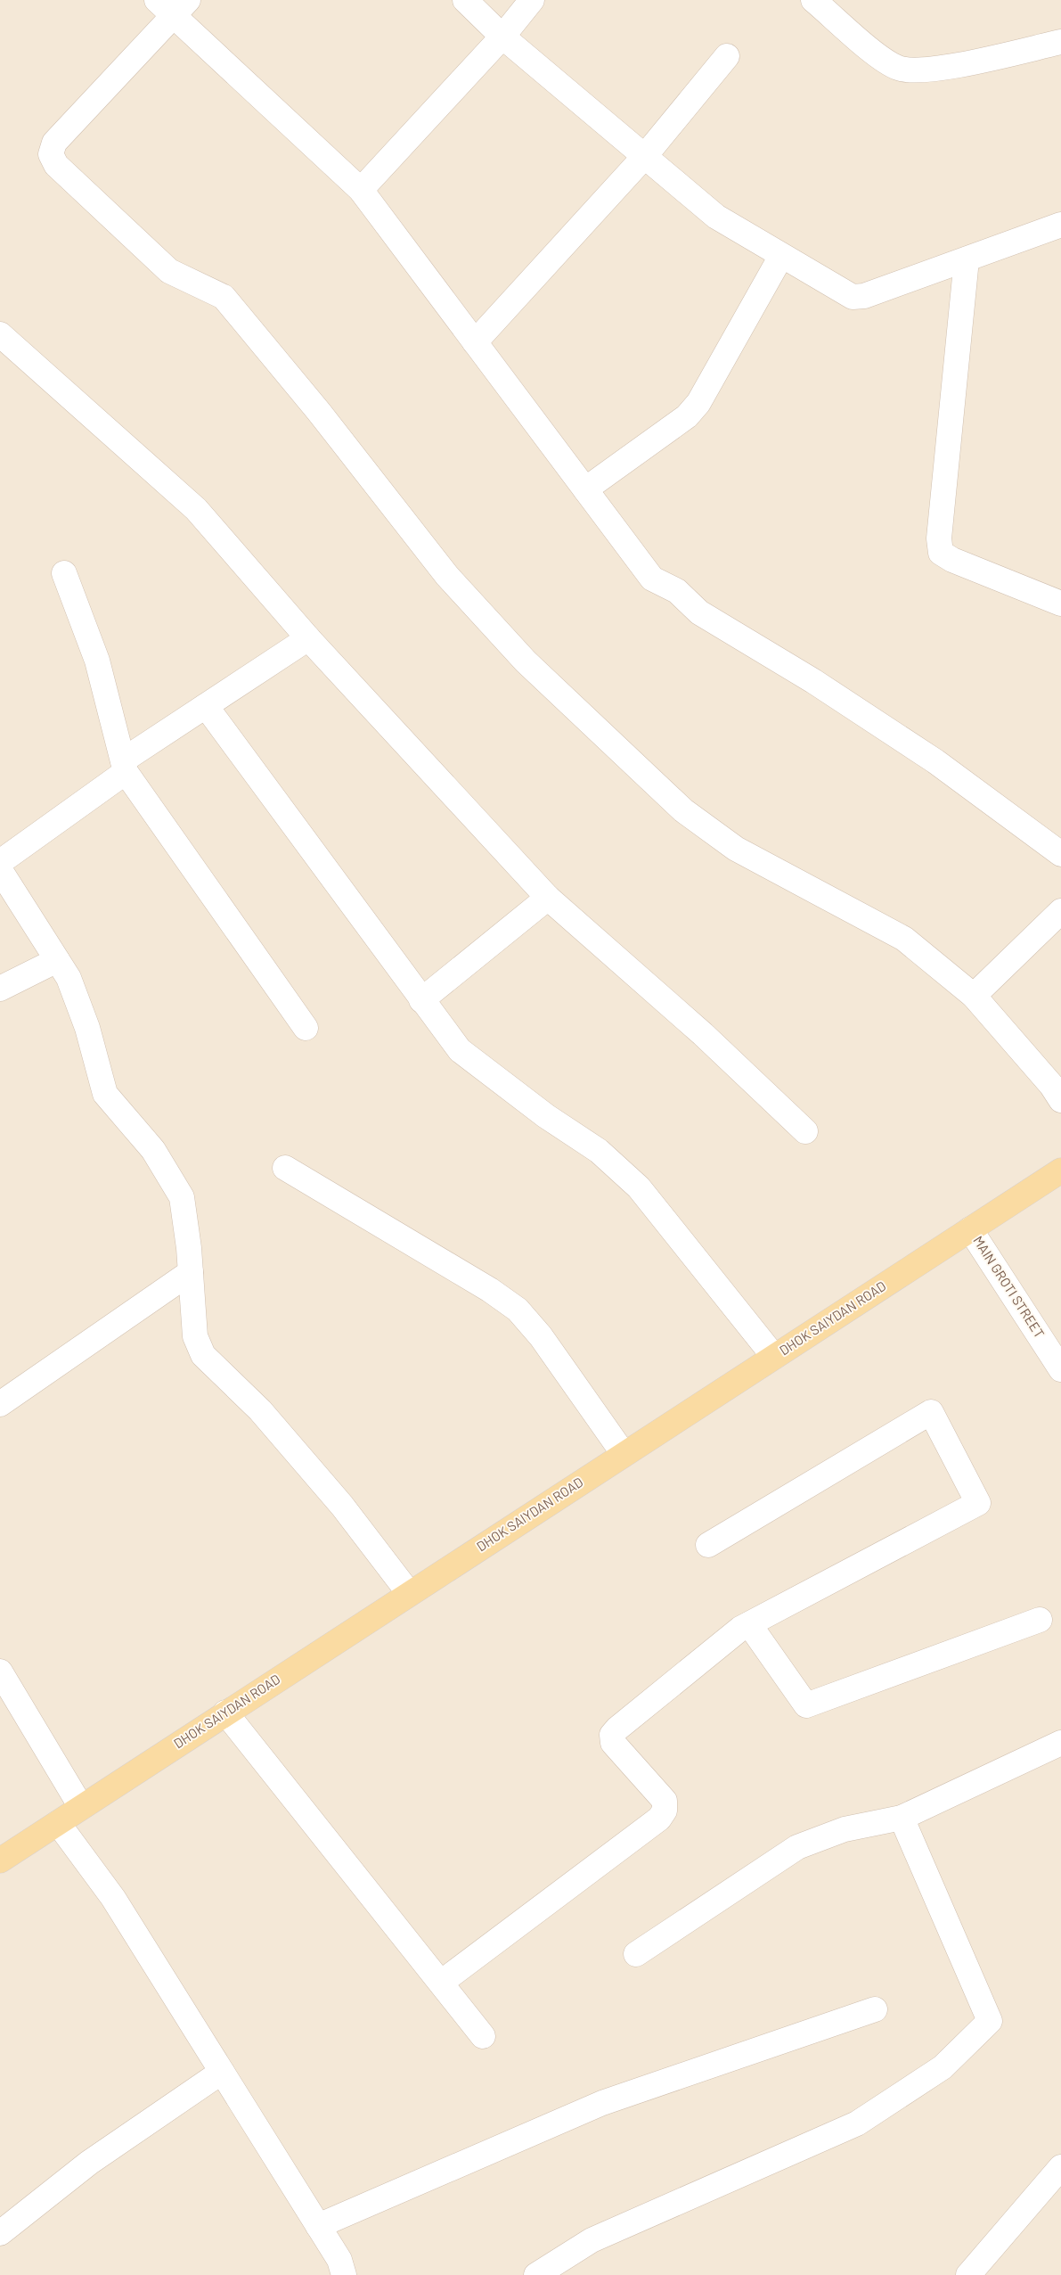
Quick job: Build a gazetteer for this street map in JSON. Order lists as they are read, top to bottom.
{
  "streets": {
    "main road": ["DHOK SAIYDAN ROAD"],
    "street": ["MAIN GROTI STREET"]
  },
  "crossings": [
    ["MAIN GROTI STREET", "DHOK SAIYDAN ROAD"]
  ]
}
